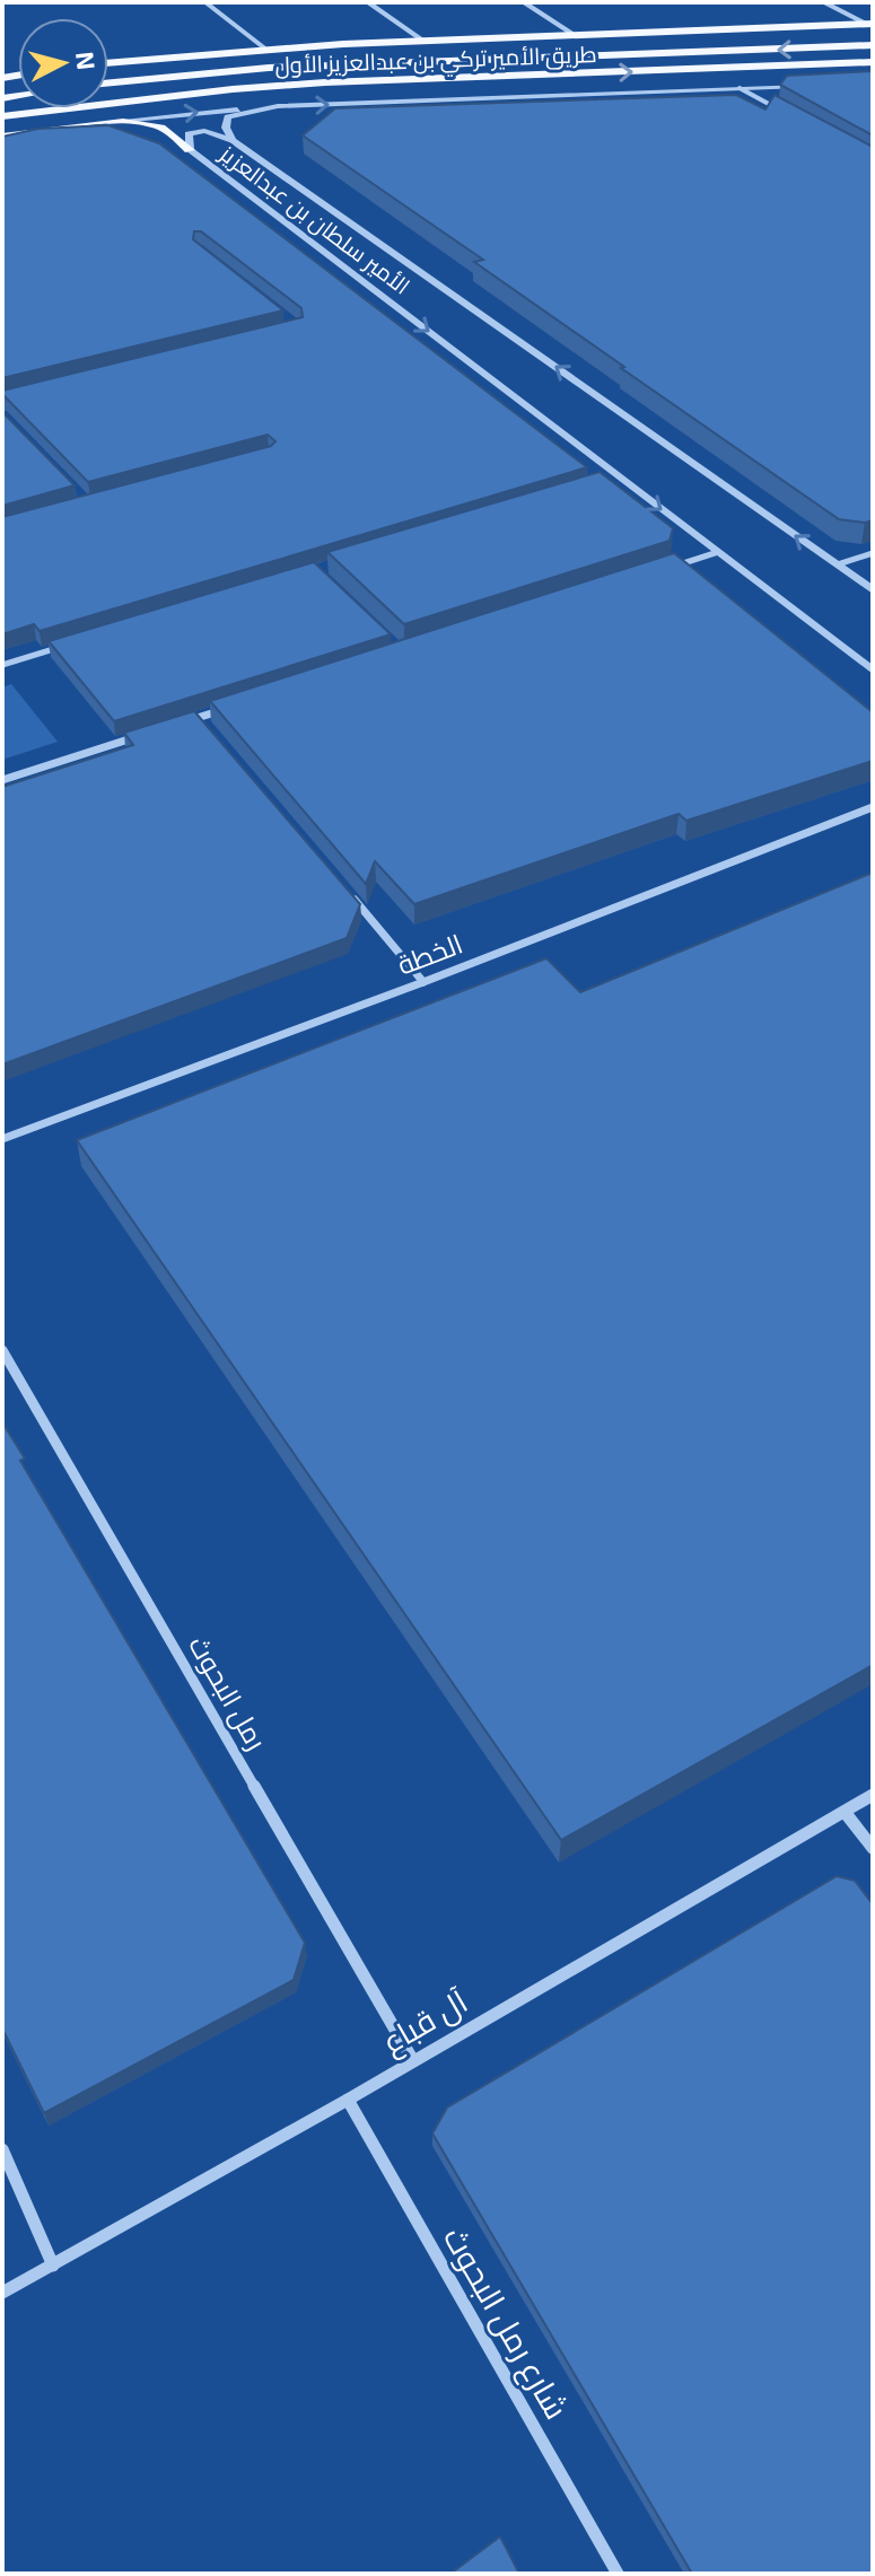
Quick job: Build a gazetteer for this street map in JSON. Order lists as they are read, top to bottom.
{
  "streets": {
    "main road": ["طريق الأمير تركي بن عبدالعزيز الأول"],
    "street": [
      "الأمير سلطان بن عبدالعزيز",
      "الخطة",
      "رمل البحوث",
      "آل قباع",
      "شارع رمل البحوث"
    ]
  },
  "crossings": [
    ["رمل البحوث", "آل قباع"],
    ["آل قباع", "شارع رمل البحوث"]
  ],
  "north": "right"
}
